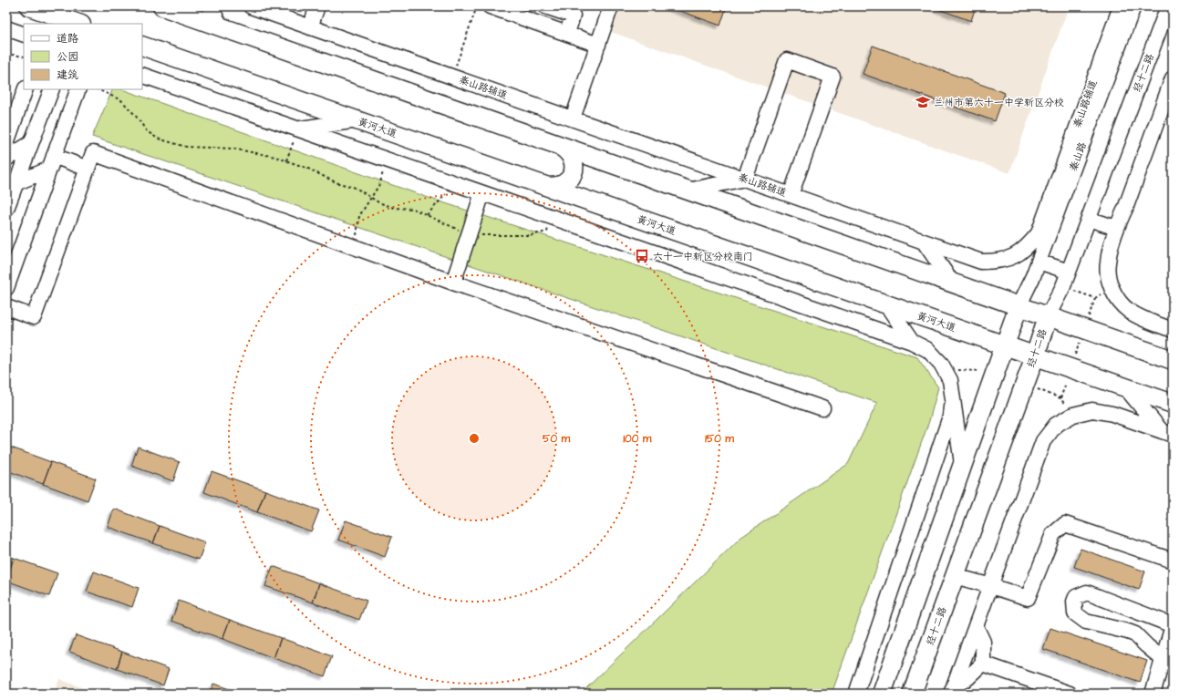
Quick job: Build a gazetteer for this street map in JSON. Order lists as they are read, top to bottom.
{
  "streets": {
    "main road": ["经十二路", "黄河大道"],
    "street": ["秦山路辅道", "秦山路"]
  },
  "crossings": [
    ["经十二路", "黄河大道"]
  ],
  "places": {
    "school or university": ["兰州市第六十一中学新区分校"],
    "bus stop": ["六十一中新区分校南门"]
  },
  "legend": ["道路", "公园", "建筑"],
  "rings": ["50 m", "100 m", "150 m"]
}
